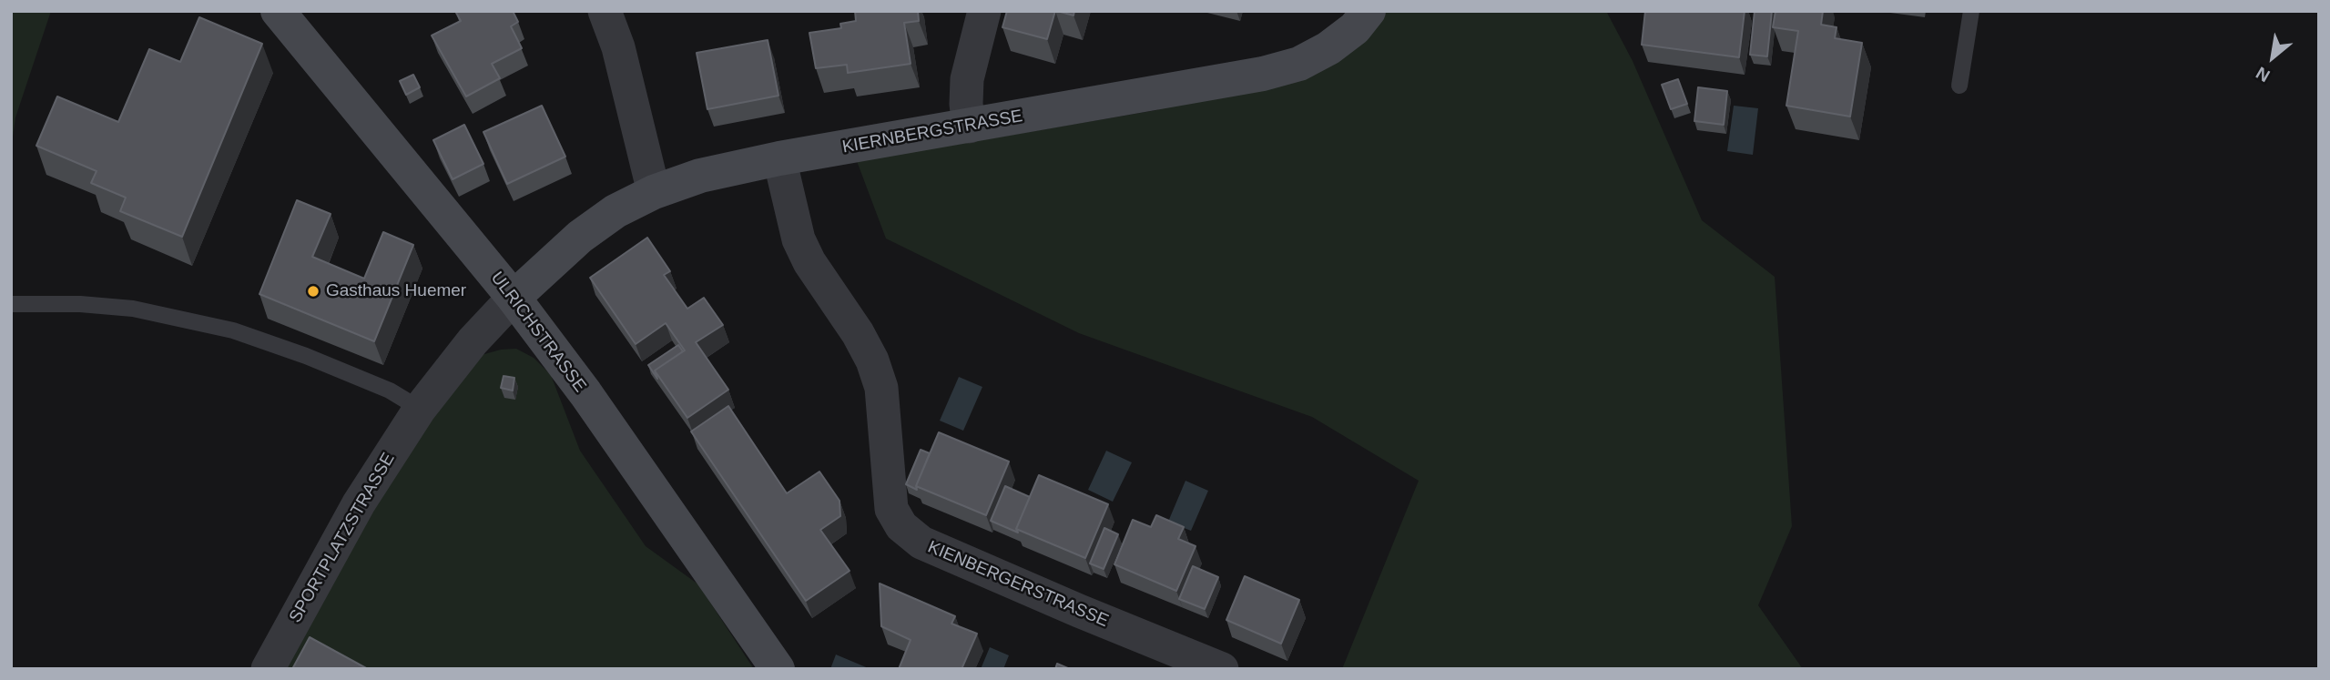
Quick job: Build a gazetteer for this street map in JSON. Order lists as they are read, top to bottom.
{
  "streets": {
    "street": [
      "KIERNBERGSTRASSE",
      "ULRICHSTRASSE",
      "SPORTPLATZSTRASSE",
      "KIENBERGERSTRASSE"
    ]
  },
  "crossings": [
    ["KIERNBERGSTRASSE", "ULRICHSTRASSE"],
    ["KIERNBERGSTRASSE", "SPORTPLATZSTRASSE"],
    ["KIERNBERGSTRASSE", "KIENBERGERSTRASSE"],
    ["ULRICHSTRASSE", "SPORTPLATZSTRASSE"]
  ],
  "places": ["Gasthaus Huemer"],
  "north": "bottom left"
}
